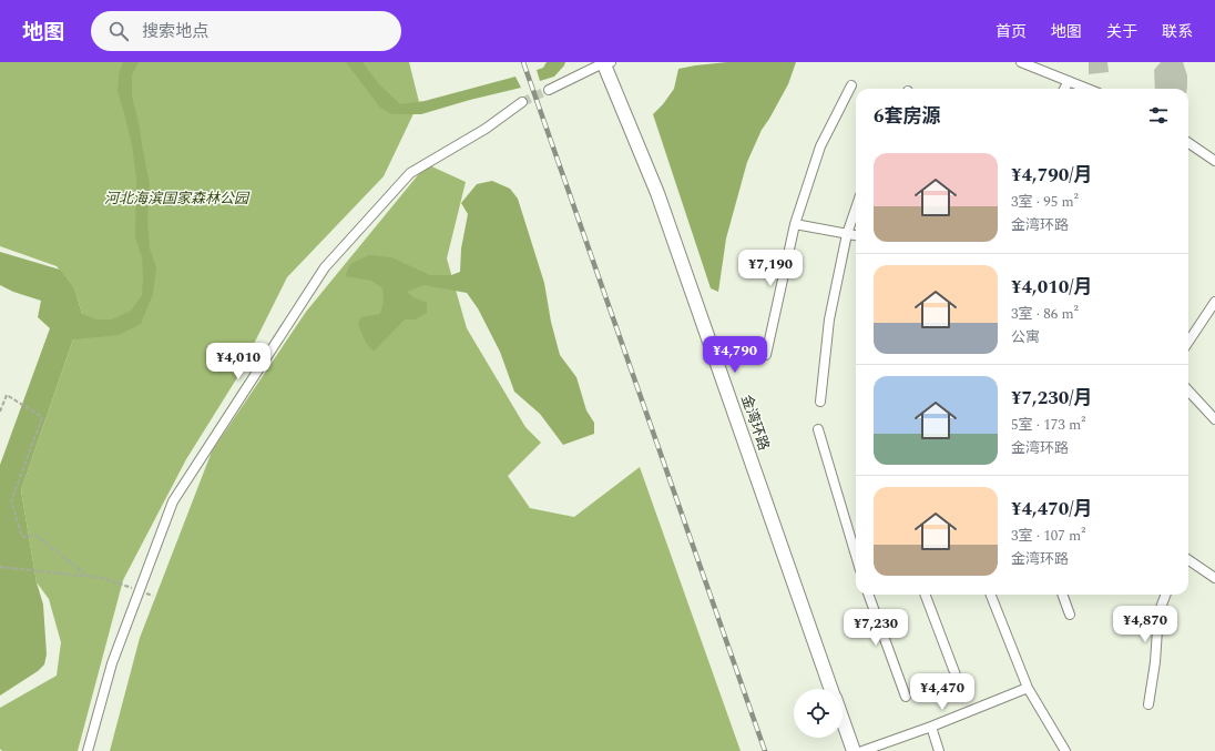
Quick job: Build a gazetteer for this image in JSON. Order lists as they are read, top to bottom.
{
  "streets": {
    "main road": ["金湾环路"]
  },
  "parks": ["河北海滨国家森林公园"],
  "page": {
    "header": "地图",
    "search": "搜索地点",
    "nav": [
      "首页",
      "地图",
      "关于",
      "联系"
    ],
    "heading": "6套房源",
    "list": [
      {
        "name": "¥4,790/月",
        "note": "3室 · 95 m² · 金湾环路"
      },
      {
        "name": "¥4,010/月",
        "note": "3室 · 86 m² · 公寓"
      },
      {
        "name": "¥7,230/月",
        "note": "5室 · 173 m² · 金湾环路"
      },
      {
        "name": "¥4,470/月",
        "note": "3室 · 107 m² · 金湾环路"
      }
    ],
    "price": [
      "¥7,190",
      "¥4,790",
      "¥4,010",
      "¥4,870",
      "¥7,230",
      "¥4,470"
    ]
  }
}
